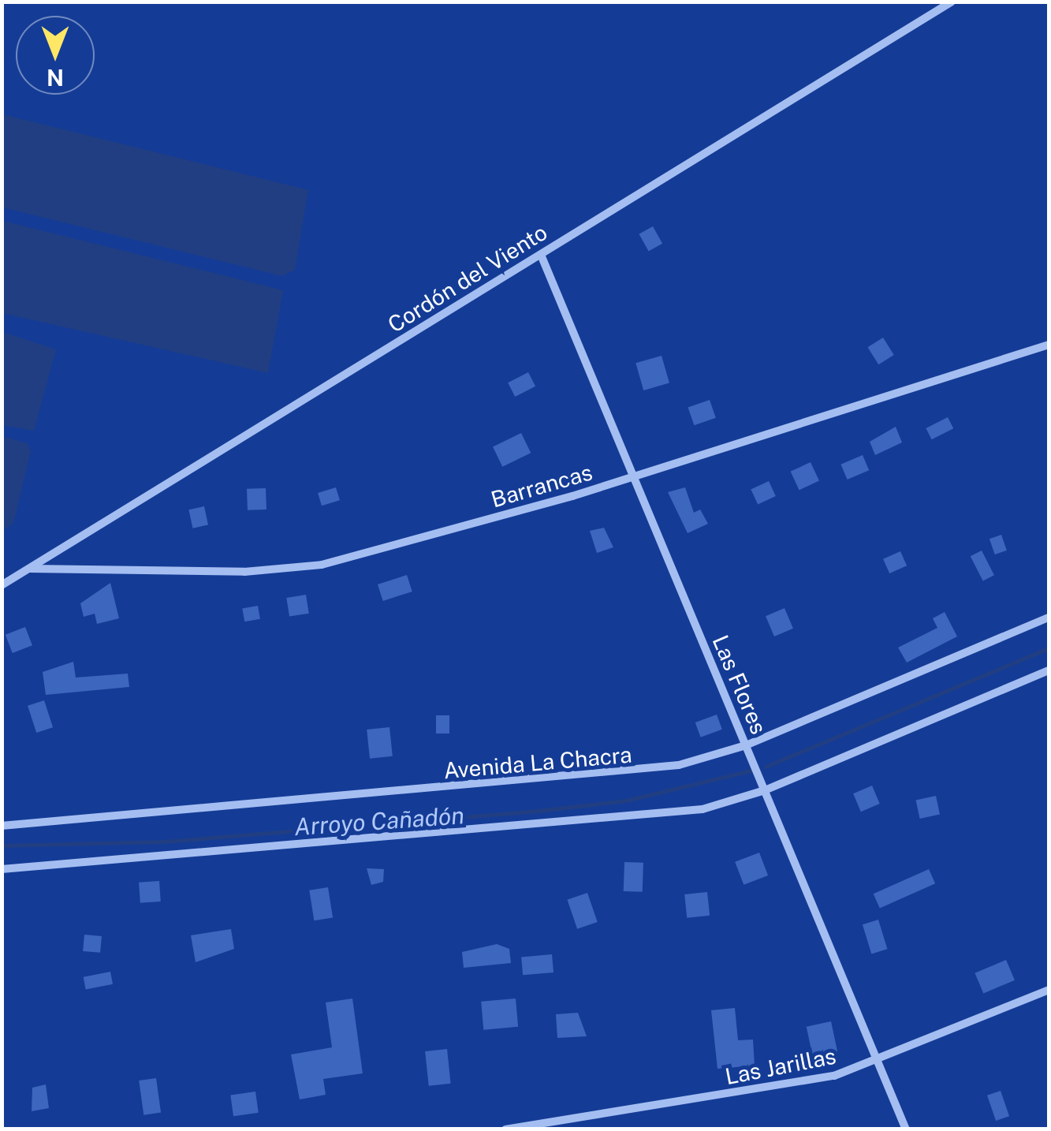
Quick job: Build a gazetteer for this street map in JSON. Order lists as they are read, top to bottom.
{
  "streets": {
    "street": [
      "Cordón del Viento",
      "Barrancas",
      "Las Flores",
      "Avenida La Chacra",
      "Las Jarillas"
    ]
  },
  "crossings": [
    ["Cordón del Viento", "Barrancas"],
    ["Cordón del Viento", "Las Flores"],
    ["Barrancas", "Las Flores"],
    ["Las Flores", "Avenida La Chacra"],
    ["Las Flores", "Las Jarillas"]
  ],
  "water": ["Arroyo Cañadón"],
  "north": "bottom"
}
